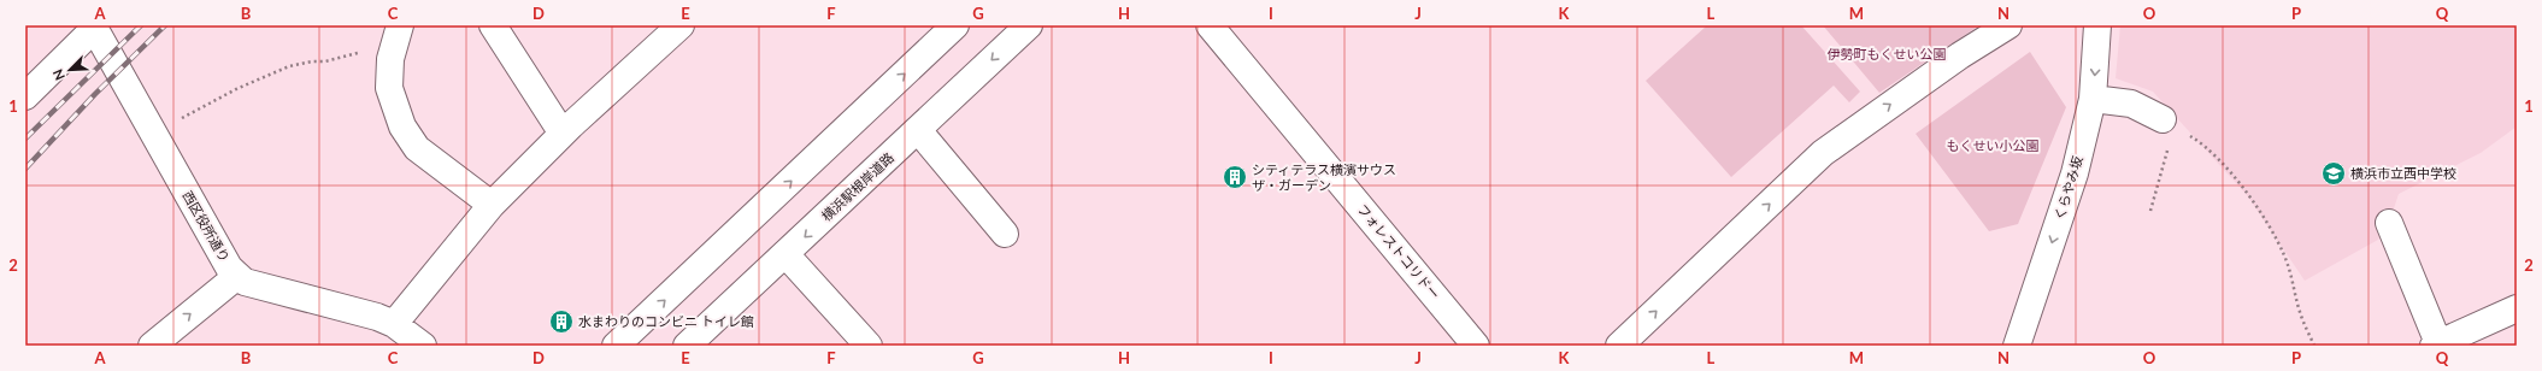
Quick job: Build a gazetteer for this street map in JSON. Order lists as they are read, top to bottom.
{
  "streets": {
    "street": [
      "横浜駅根岸道路",
      "くらやみ坂",
      "西区役所通り",
      "フォレストコリドー"
    ]
  },
  "one_way": ["くらやみ坂"],
  "parks": ["伊勢町もくせい公園", "もくせい小公園"],
  "places": {
    "school or university": ["横浜市立西中学校"],
    "building": ["シティテラス横濱サウス ザ・ガーデン", "水まわりのコンビニ トイレ館"]
  },
  "north": "bottom left",
  "grid": {
    "columns": [
      "A",
      "B",
      "C",
      "D",
      "E",
      "F",
      "G",
      "H",
      "I",
      "J",
      "K",
      "L",
      "M",
      "N",
      "O",
      "P",
      "Q"
    ],
    "rows": ["1", "2"]
  }
}
